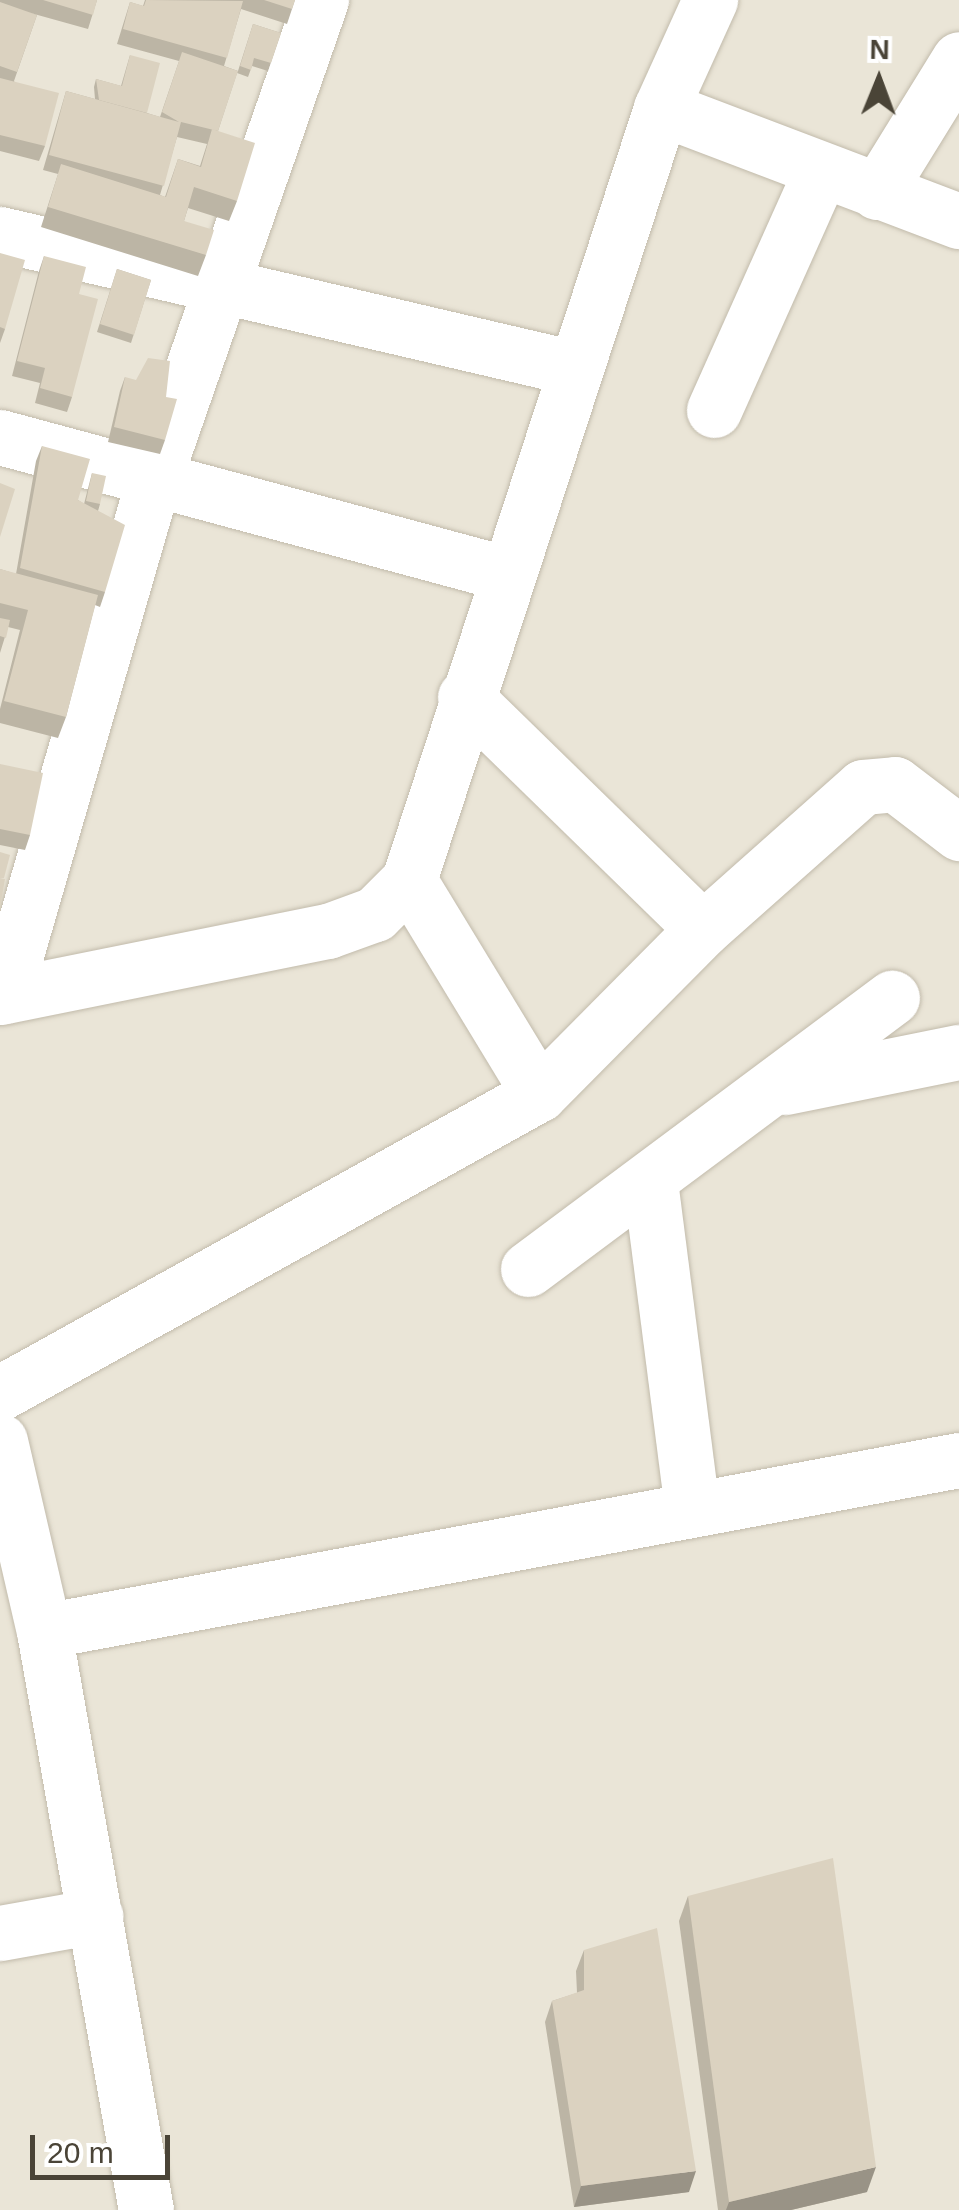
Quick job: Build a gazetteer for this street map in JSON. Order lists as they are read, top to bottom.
{
  "scale_bar": "20 m",
  "north": "top"
}
